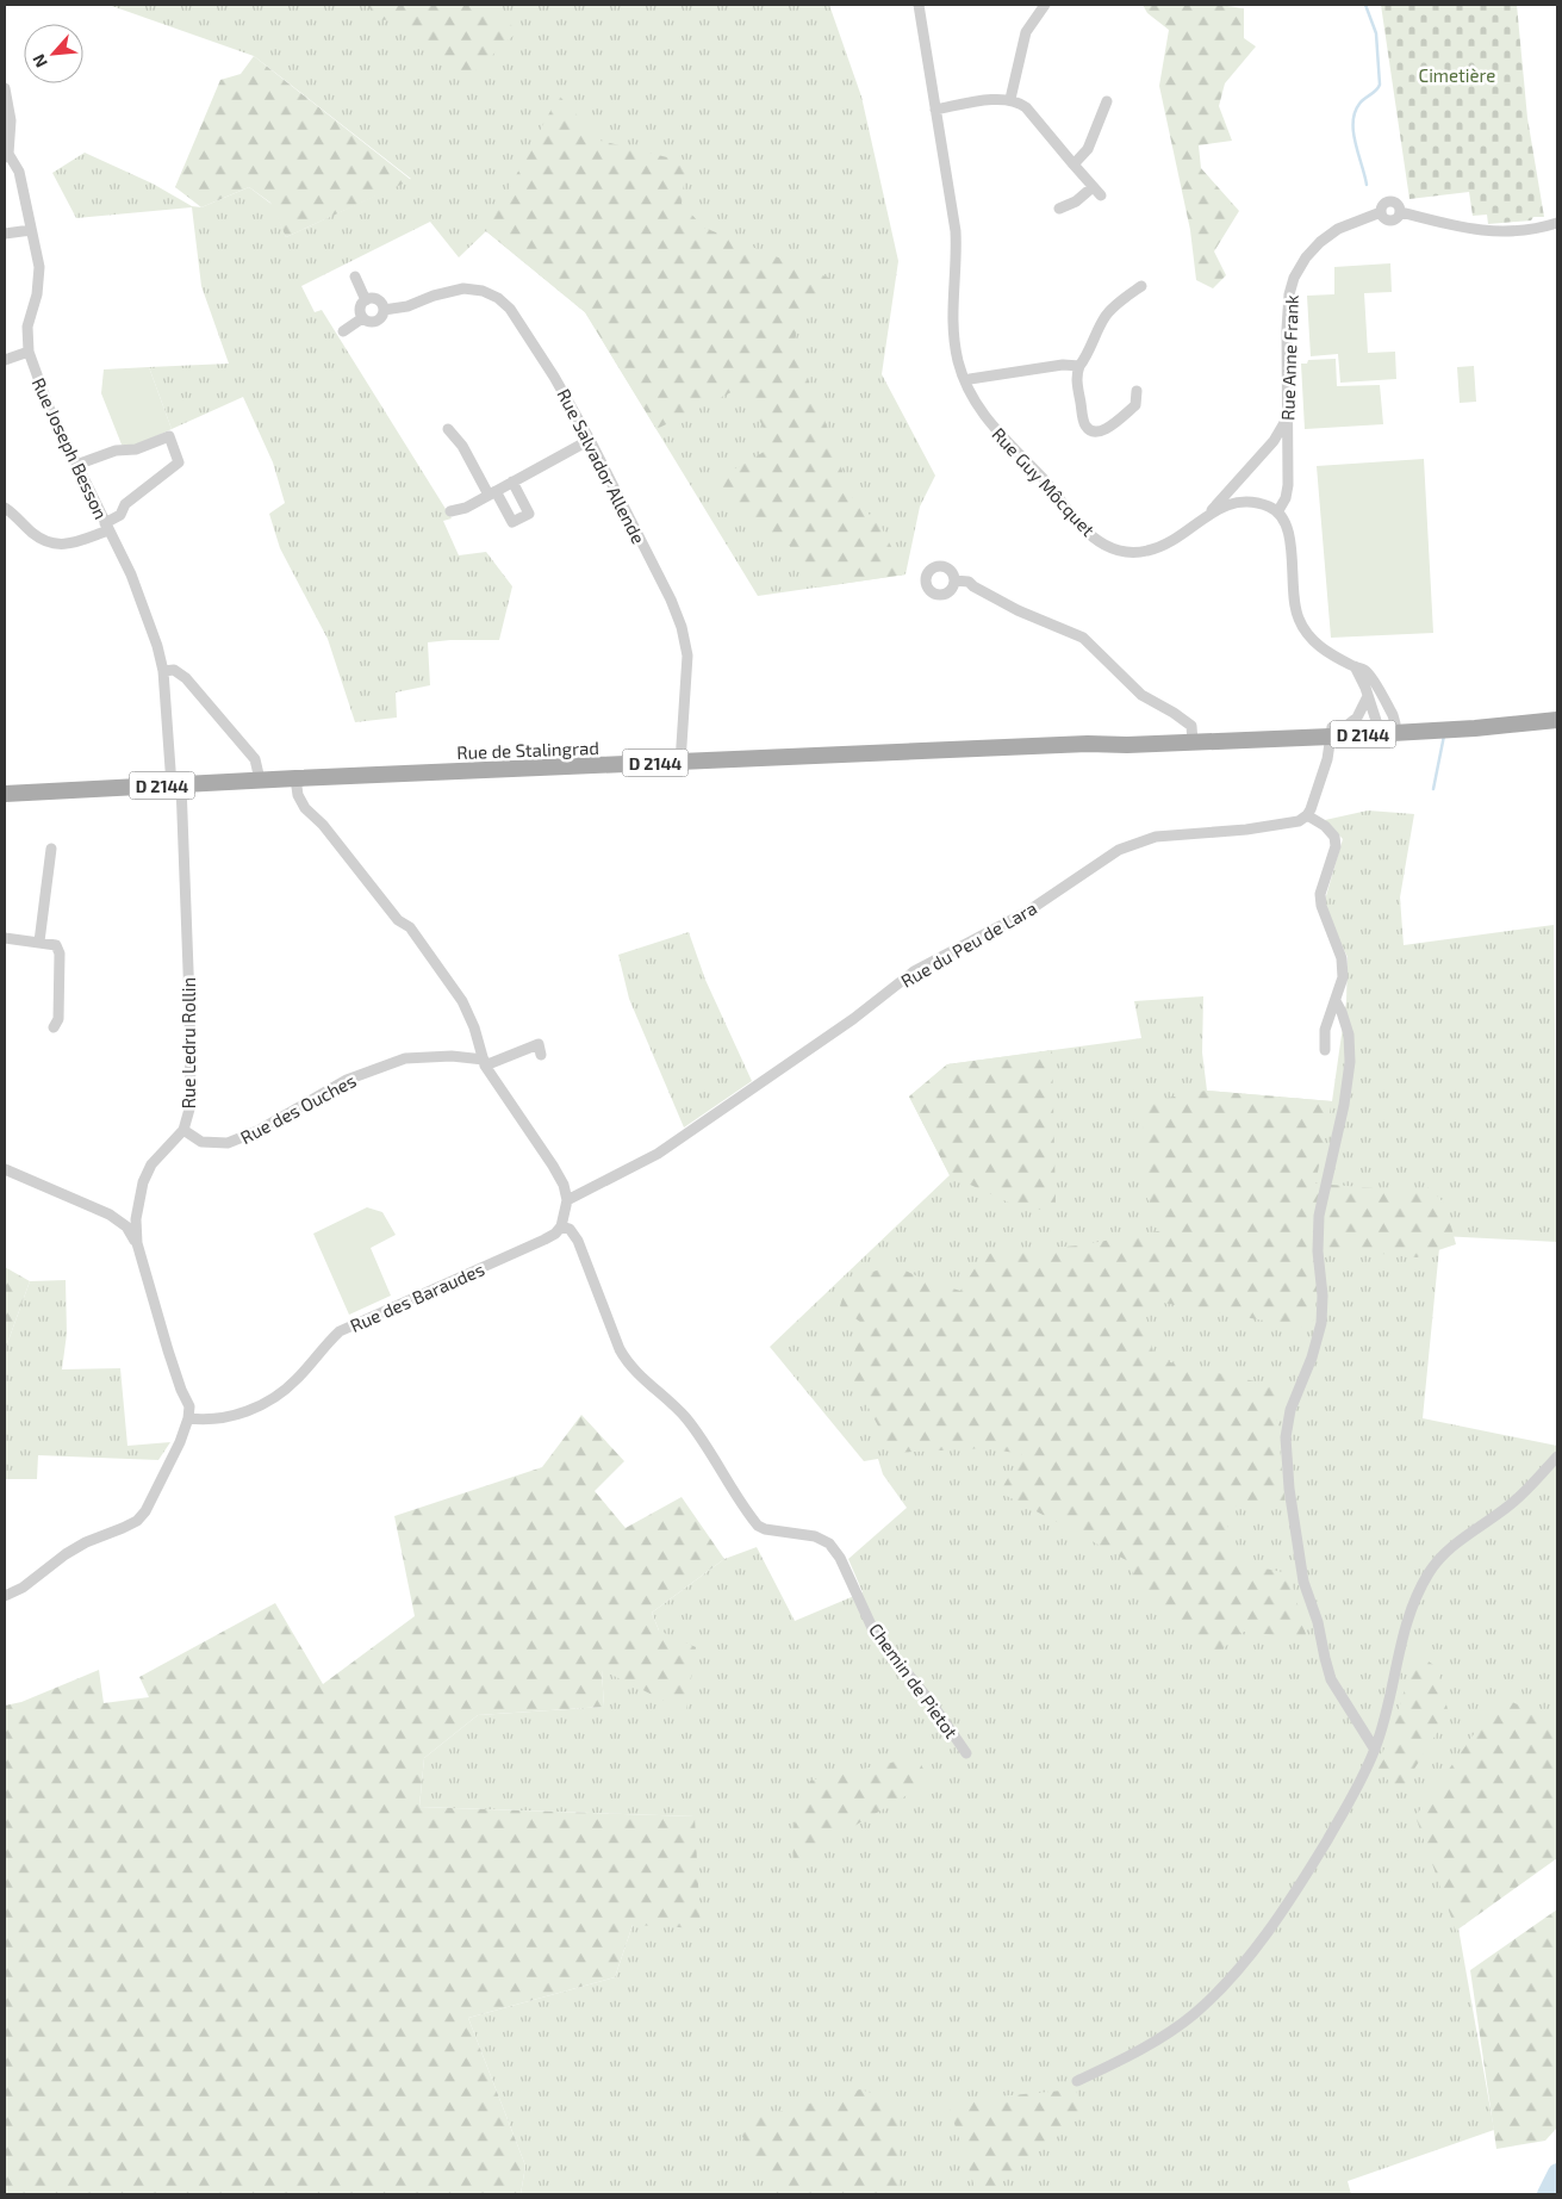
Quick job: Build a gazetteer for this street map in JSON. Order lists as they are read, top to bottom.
{
  "streets": {
    "main road": ["D 2144", "Rue de Stalingrad"],
    "street": [
      "Rue Anne Frank",
      "Rue Joseph Besson",
      "Rue Salvador Allende",
      "Rue Guy Môcquet",
      "Rue du Peu de Lara",
      "Rue Ledru Rollin",
      "Rue des Ouches",
      "Rue des Baraudes",
      "Chemin de Pietot"
    ]
  },
  "crossings": [
    ["Rue Anne Frank", "Rue Guy Môcquet"],
    ["Rue Joseph Besson", "Rue de Stalingrad"],
    ["Rue Joseph Besson", "Rue Ledru Rollin"],
    ["Rue Salvador Allende", "Rue de Stalingrad"],
    ["D 2144", "Rue de Stalingrad"],
    ["Rue de Stalingrad", "Rue Ledru Rollin"],
    ["Rue Ledru Rollin", "Rue des Ouches"],
    ["Rue Ledru Rollin", "Rue des Baraudes"],
    ["Rue des Baraudes", "Chemin de Pietot"]
  ],
  "parks": ["Cimetière"],
  "north": "bottom left"
}
